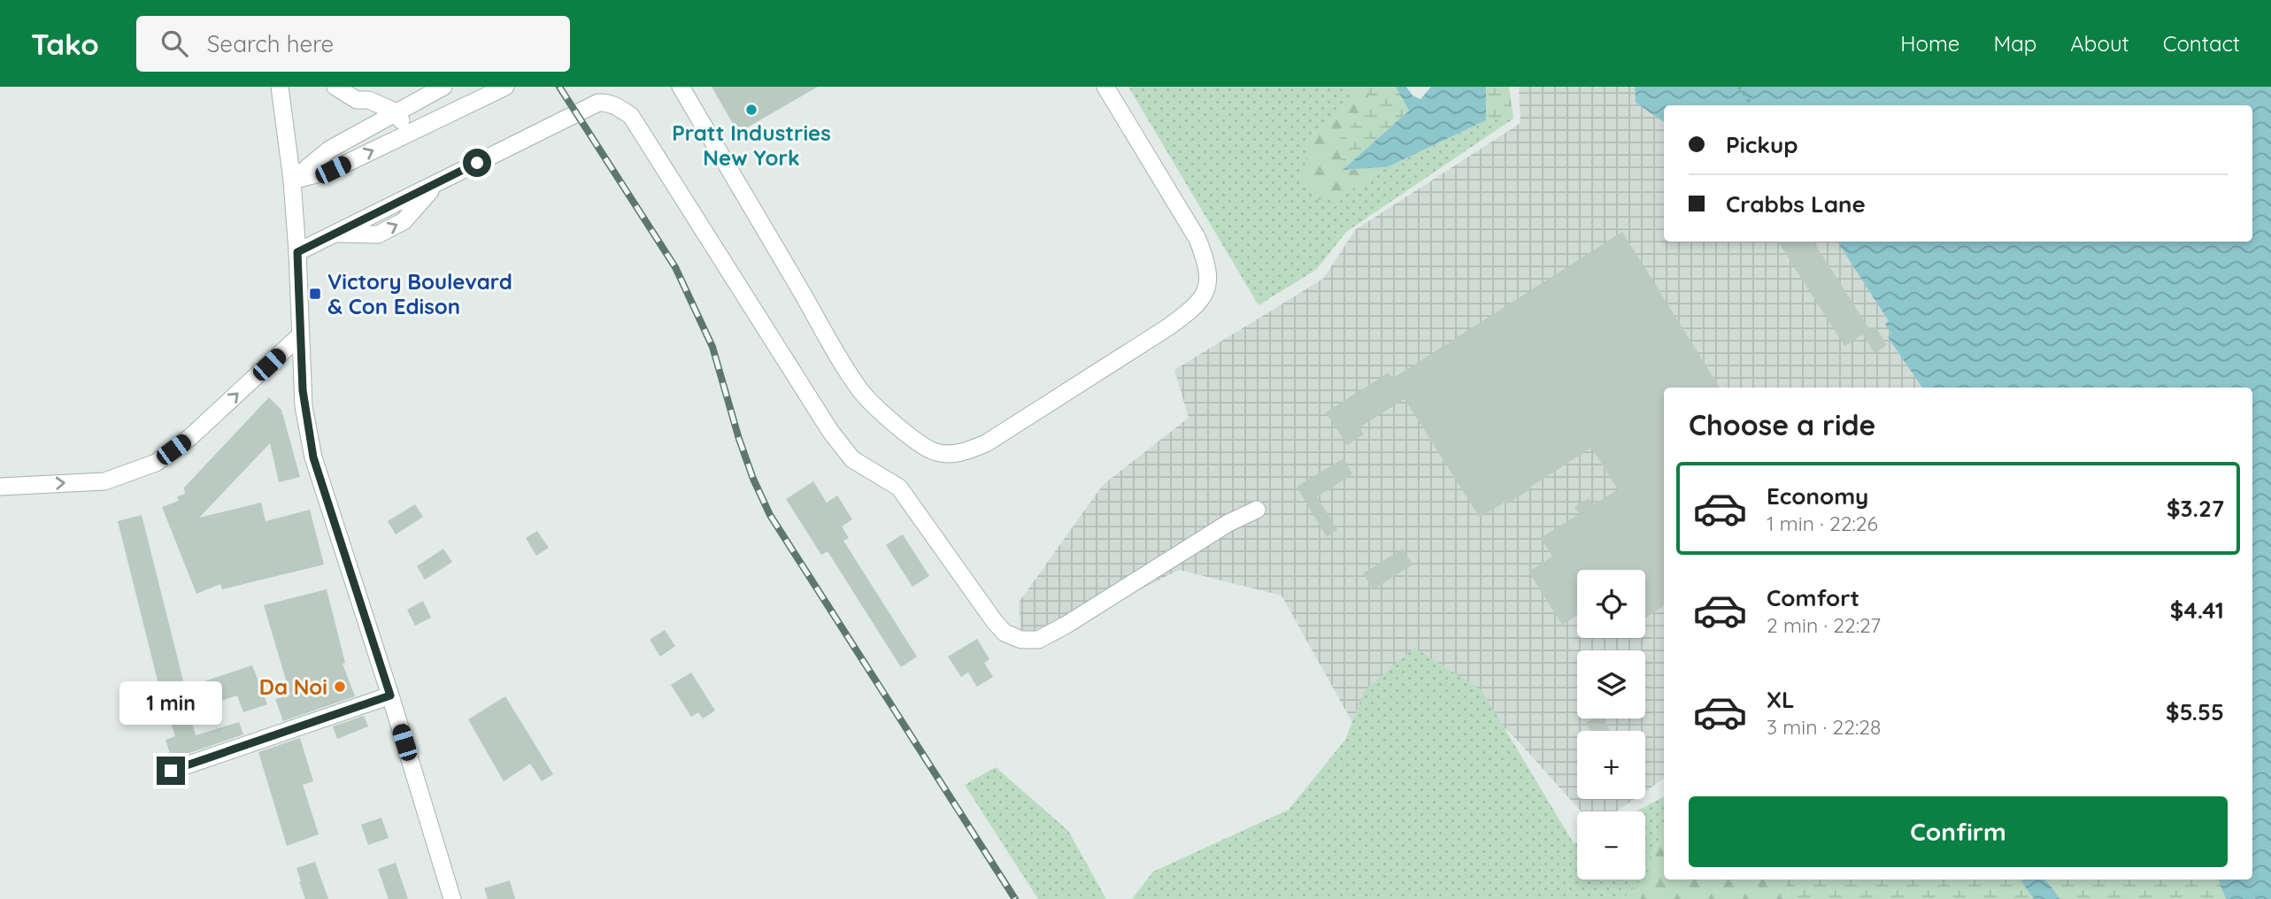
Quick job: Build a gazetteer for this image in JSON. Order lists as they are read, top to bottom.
{
  "places": {
    "other": ["Pratt Industries New York", "Da Noi"],
    "transit": ["Victory Boulevard & Con Edison"]
  },
  "page": {
    "header": "Tako",
    "search": "Search here",
    "nav": [
      "Home",
      "Map",
      "About",
      "Contact"
    ],
    "banner": ["Pickup", "Crabbs Lane"],
    "heading": "Choose a ride",
    "list": [
      {
        "name": "Economy",
        "note": "1 min · 22:26",
        "value": "$3.27"
      },
      {
        "name": "Comfort",
        "note": "2 min · 22:27",
        "value": "$4.41"
      },
      {
        "name": "XL",
        "note": "3 min · 22:28",
        "value": "$5.55"
      }
    ],
    "map_buttons": ["+", "−"],
    "bubble": "1 min",
    "buttons": "Confirm"
  }
}
